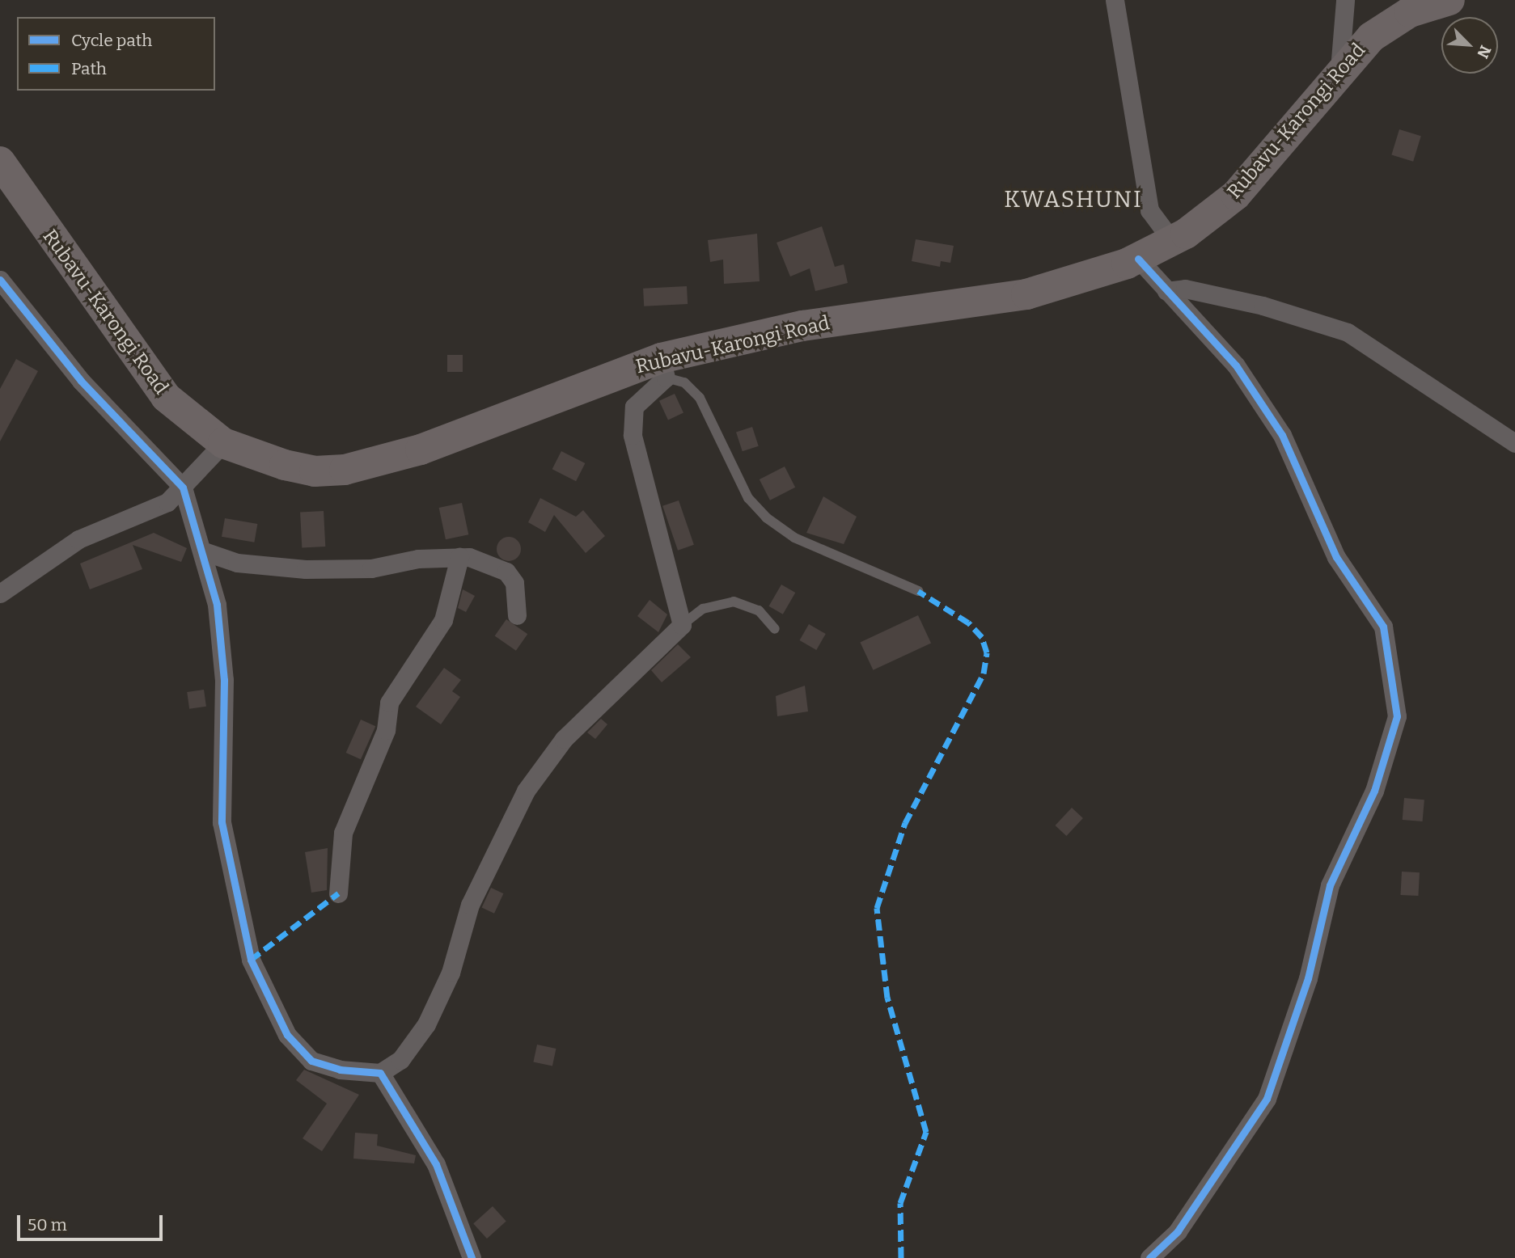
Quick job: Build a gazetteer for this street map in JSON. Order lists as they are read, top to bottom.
{
  "streets": {
    "highway": ["Rubavu-Karongi Road"]
  },
  "districts": ["KWASHUNI"],
  "legend": ["Cycle path", "Path"],
  "scale_bar": "50 m",
  "north": "bottom right"
}
